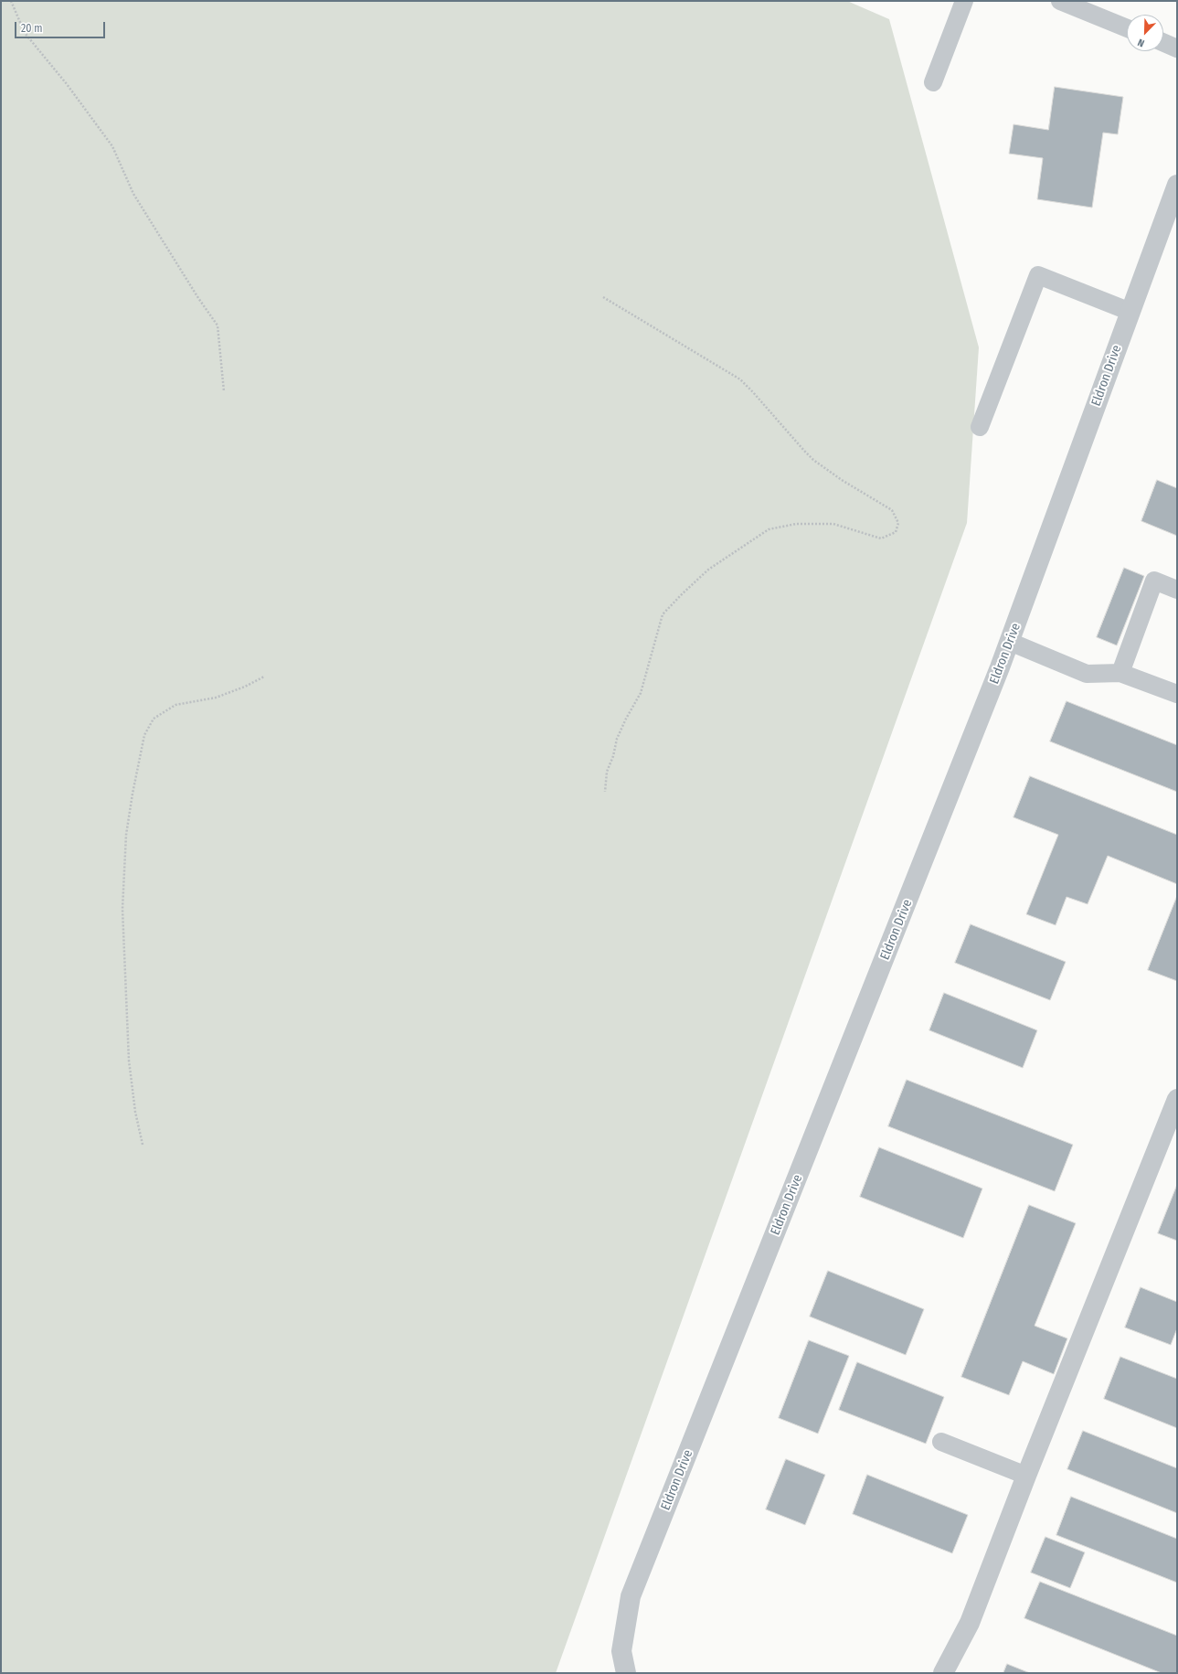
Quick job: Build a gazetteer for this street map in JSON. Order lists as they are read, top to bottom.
{
  "streets": {
    "street": ["Eldron Drive"]
  },
  "scale_bar": "20 m",
  "north": "bottom left"
}
